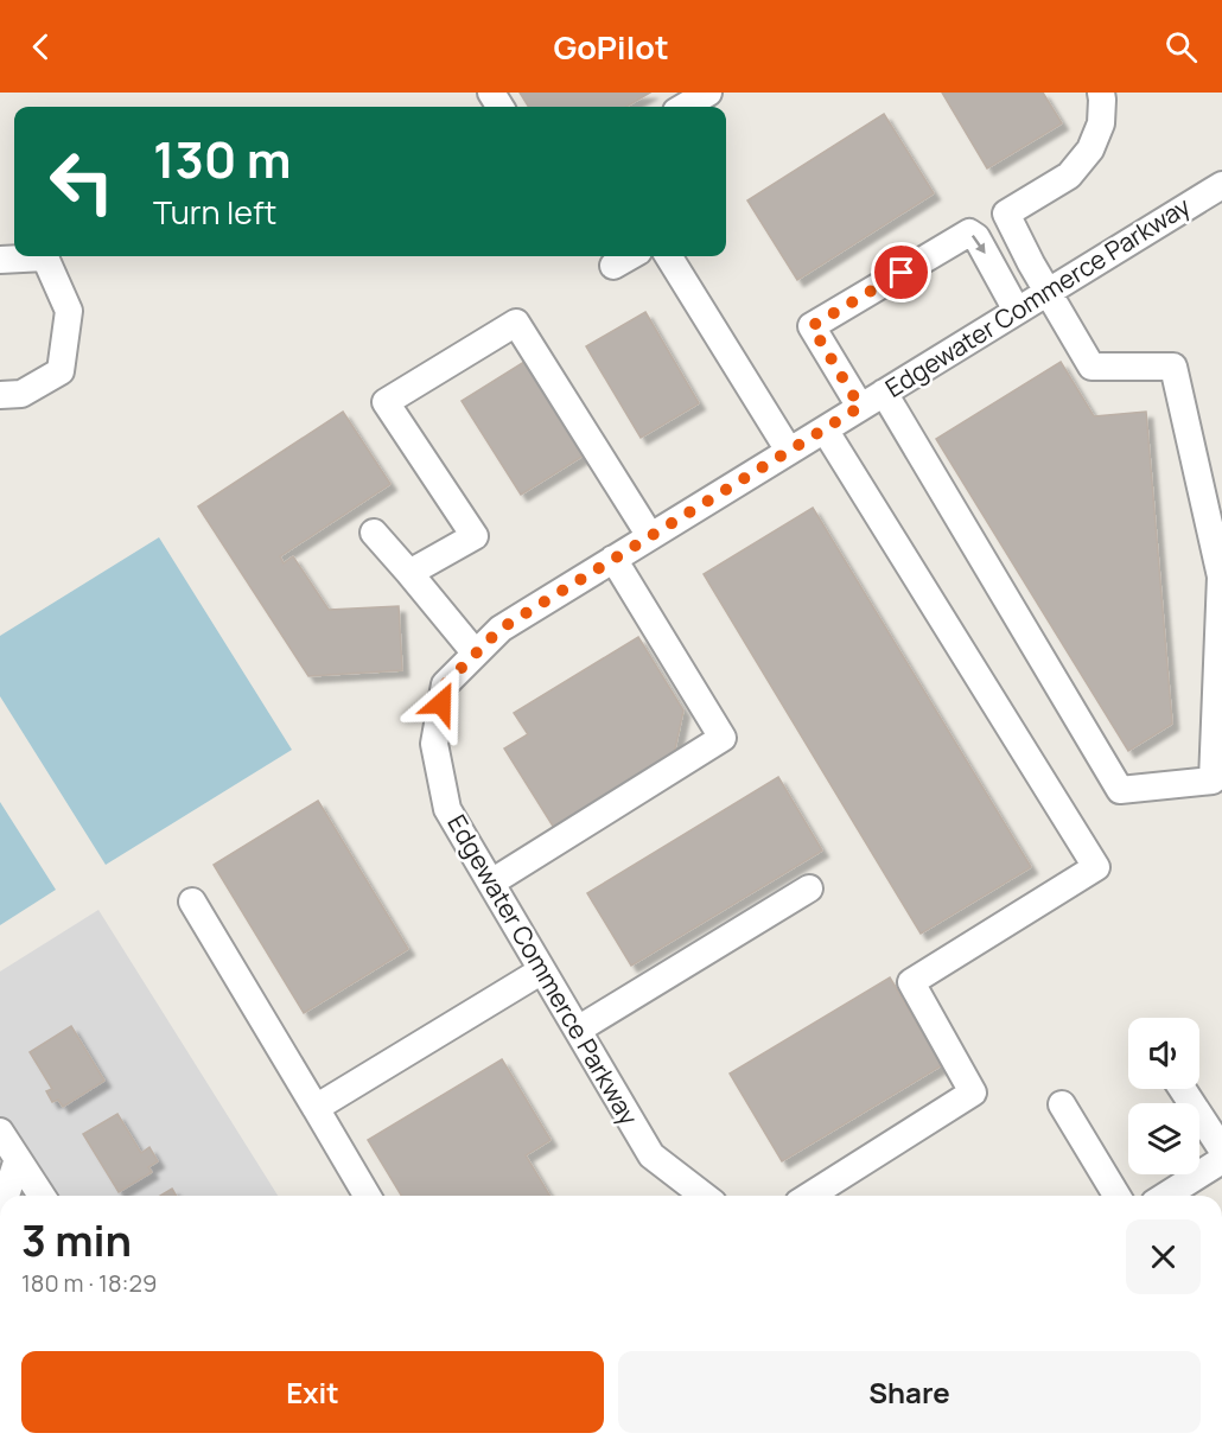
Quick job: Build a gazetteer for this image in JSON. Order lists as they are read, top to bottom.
{
  "streets": {
    "street": ["Edgewater Commerce Parkway"]
  },
  "page": {
    "header": "GoPilot",
    "turn": ["130 m", "Turn left"],
    "heading": ["3 min", "180 m · 18:29"],
    "buttons": ["Exit", "Share"]
  }
}
